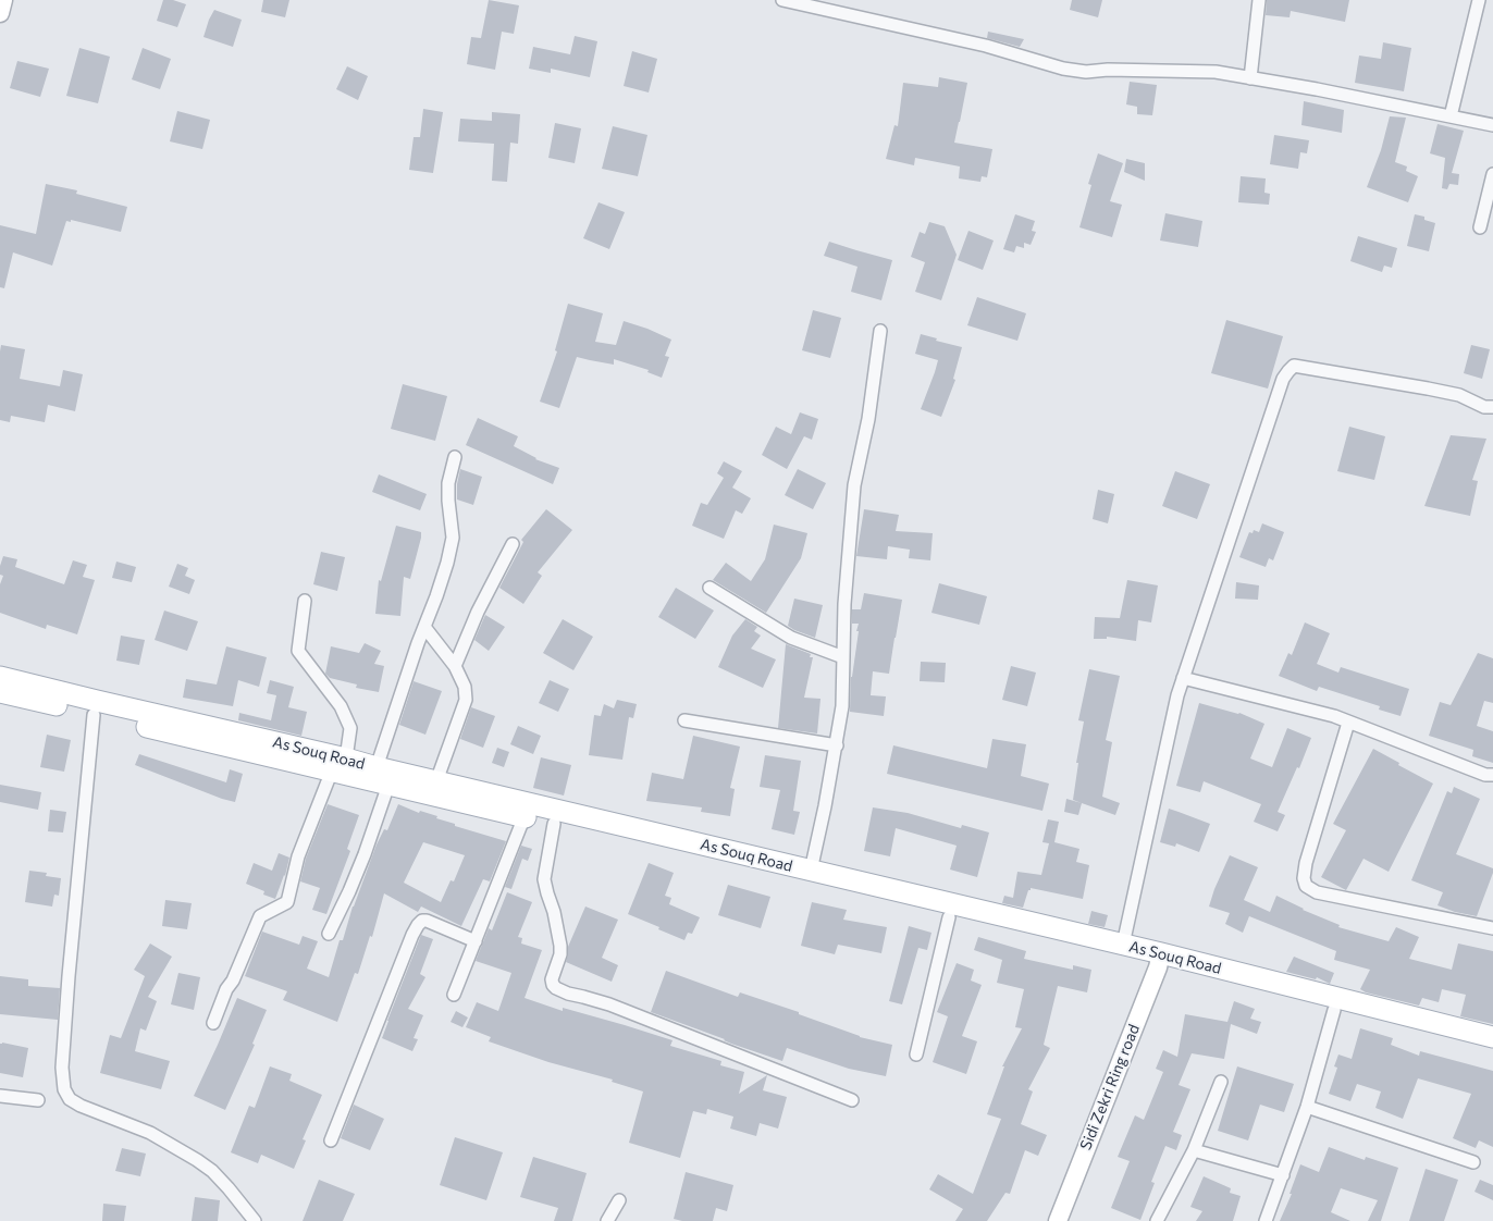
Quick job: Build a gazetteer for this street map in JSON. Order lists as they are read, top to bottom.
{
  "streets": {
    "main road": ["As Souq Road"],
    "street": ["Sidi Zekri Ring road"]
  },
  "crossings": [
    ["As Souq Road", "Sidi Zekri Ring road"]
  ]
}
